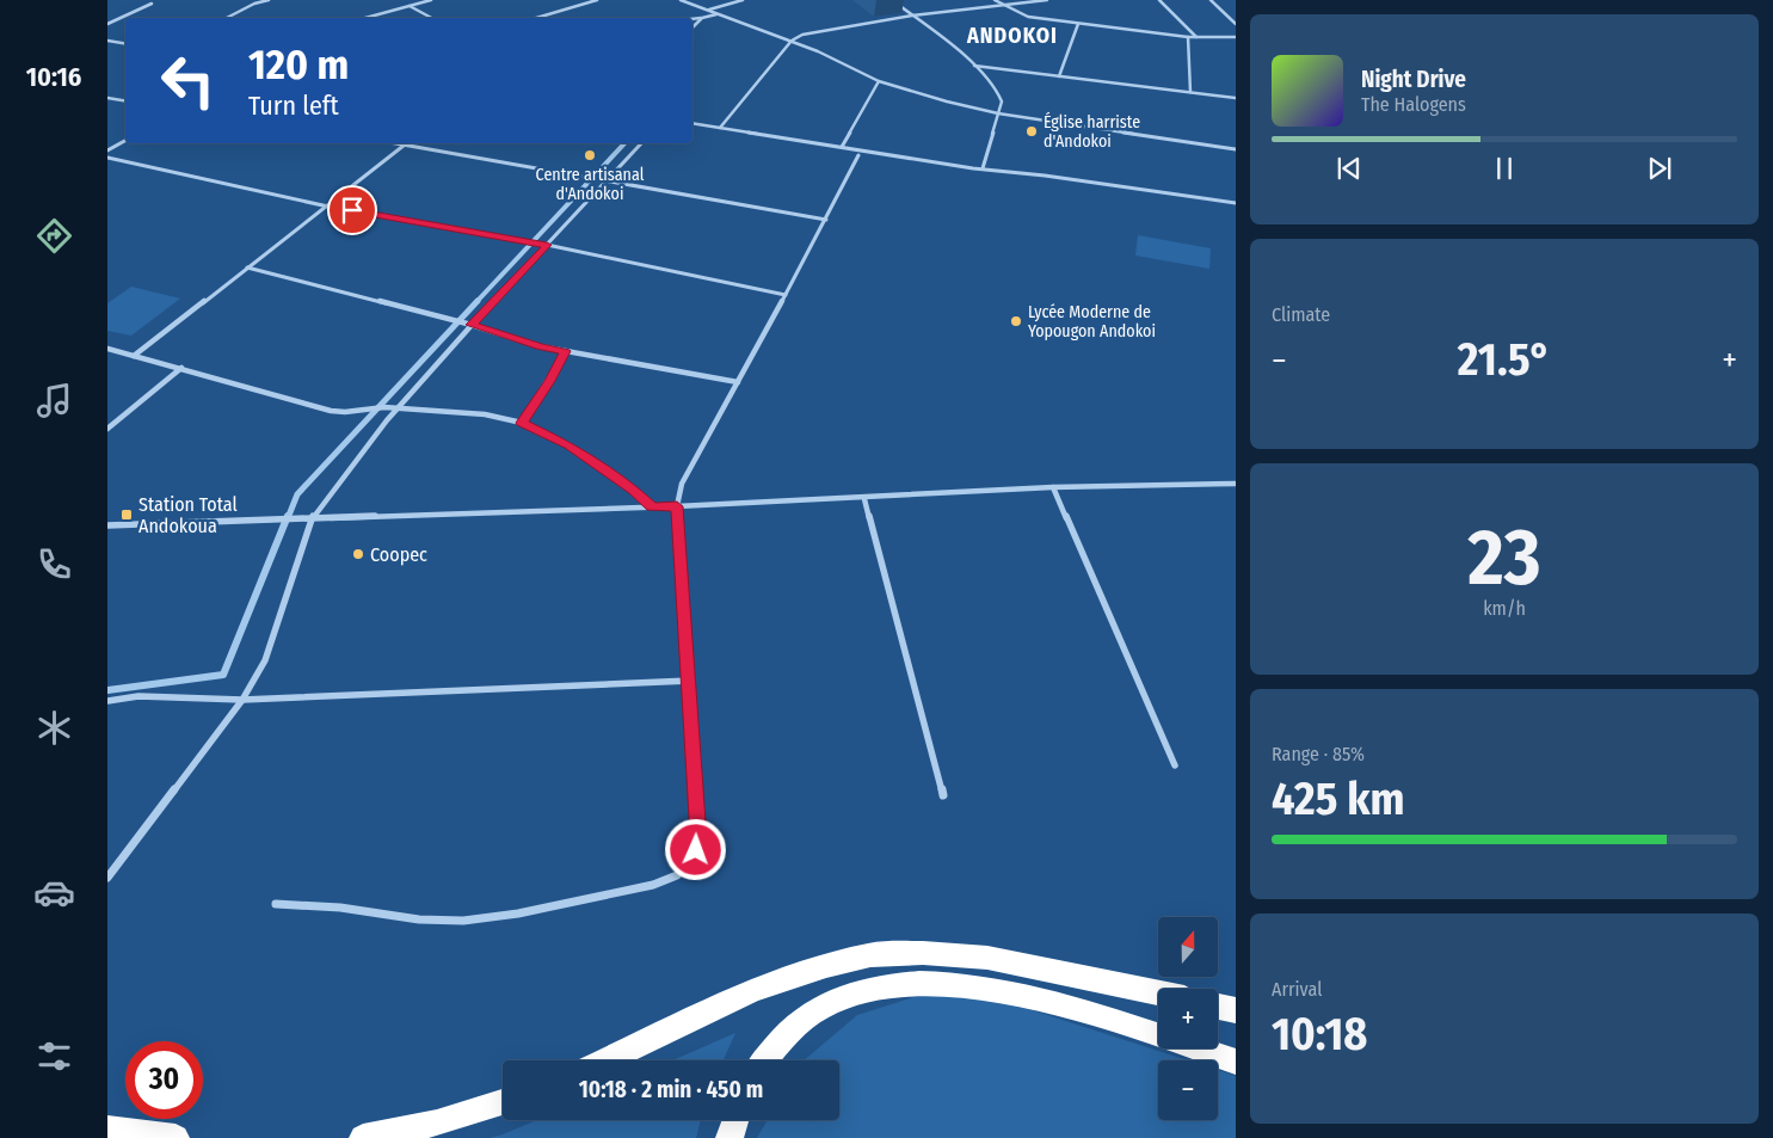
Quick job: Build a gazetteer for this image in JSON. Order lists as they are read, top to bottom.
{
  "districts": ["ANDOKOI"],
  "places": {
    "other": [
      "Église harriste d'Andokoi",
      "Centre artisanal d'Andokoi",
      "Lycée Moderne de Yopougon Andokoi",
      "Coopec"
    ],
    "transit": ["Station Total Andokoua"]
  },
  "north": "top",
  "page": {
    "tabs": "10:16",
    "turn": ["120 m", "Turn left"],
    "song": ["Night Drive", "The Halogens"],
    "tile": [
      "Climate",
      ["23", "km/h"],
      ["Range · 85%", "425 km"],
      ["Arrival", "10:18"]
    ],
    "heat": ["−", "21.5°", "+"],
    "map_buttons": ["+", "−"],
    "limit": "30",
    "trip": "10:18 · 2 min · 450 m"
  }
}
